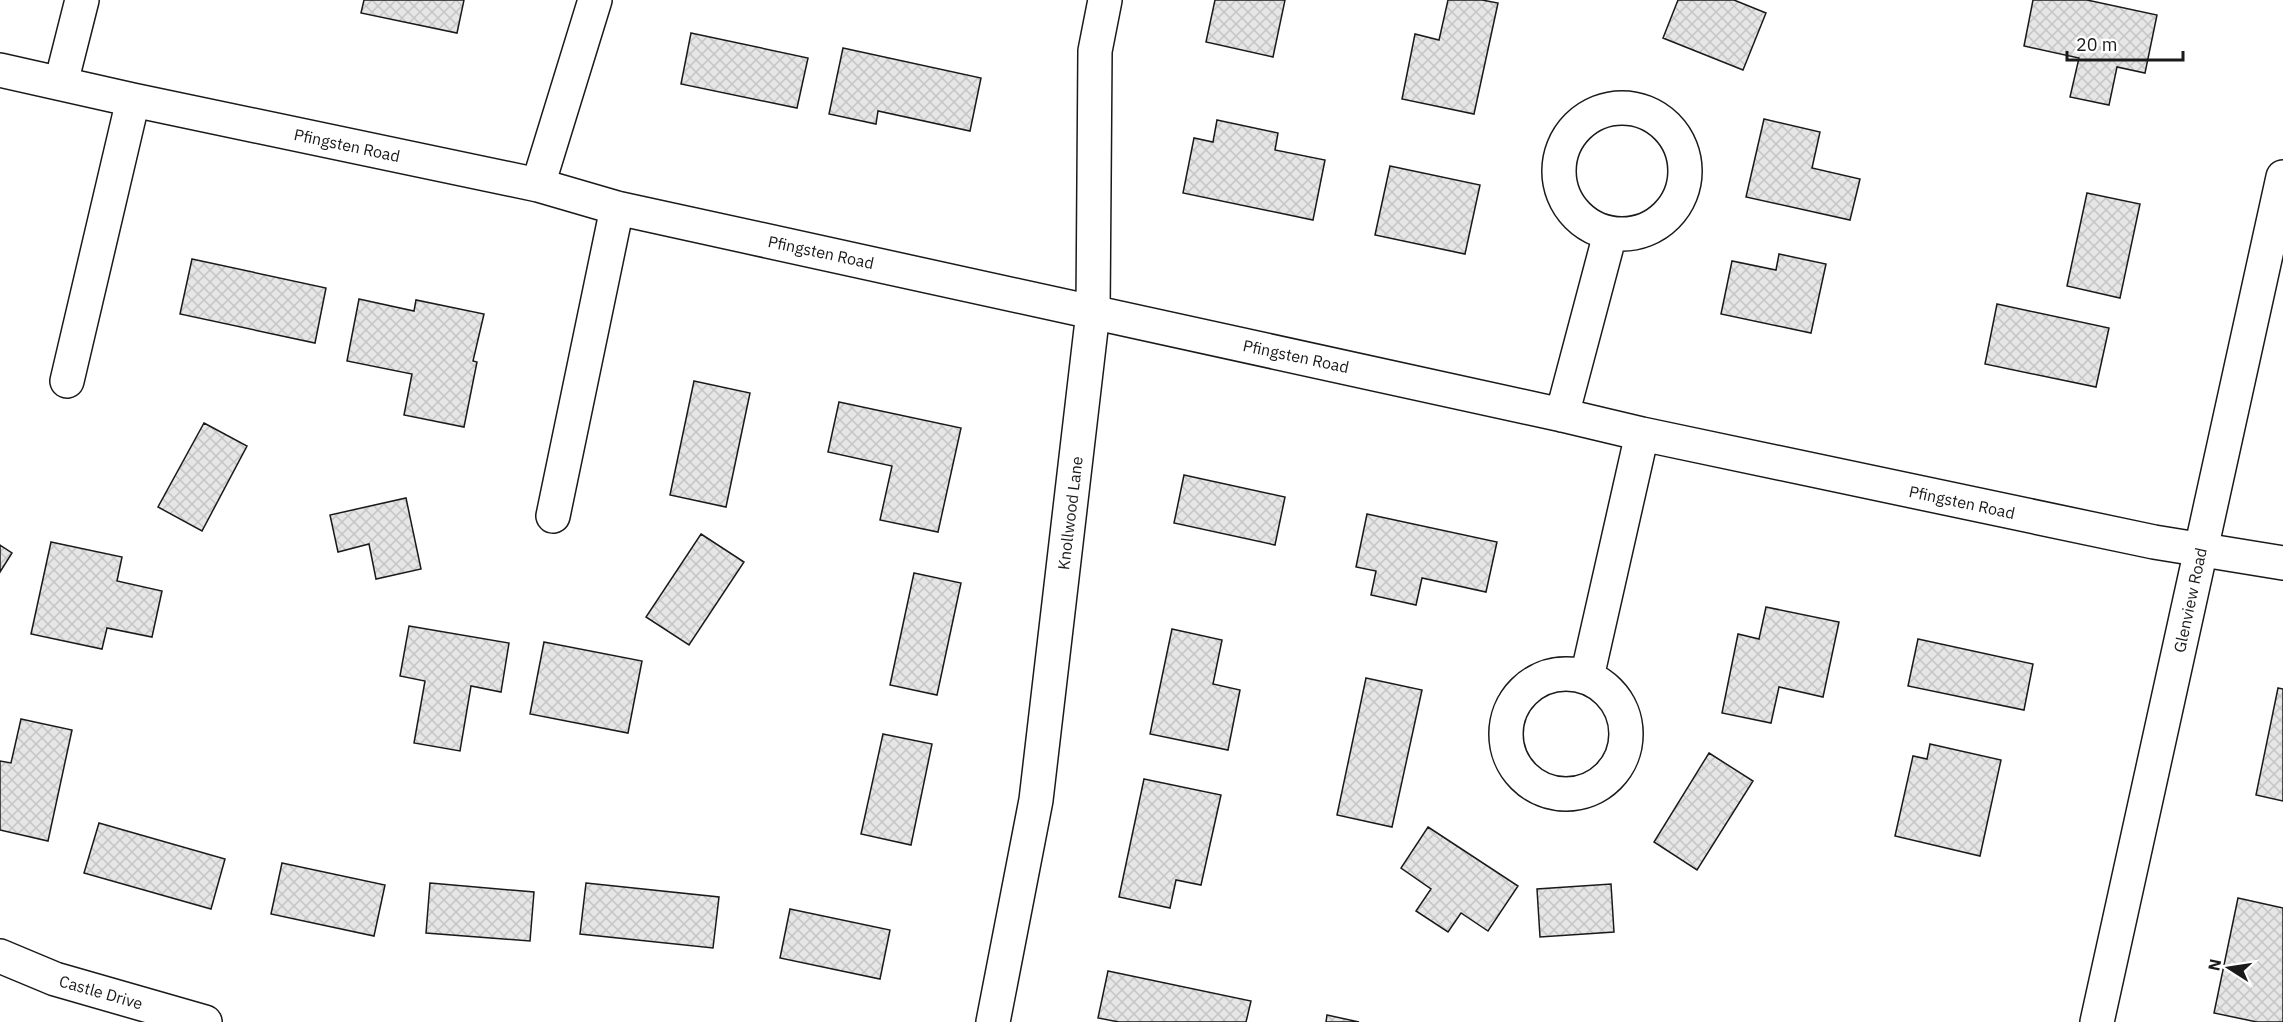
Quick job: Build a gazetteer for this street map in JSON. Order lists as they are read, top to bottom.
{
  "streets": {
    "street": [
      "Pfingsten Road",
      "Knollwood Lane",
      "Glenview Road",
      "Castle Drive"
    ]
  },
  "crossings": [
    ["Pfingsten Road", "Knollwood Lane"],
    ["Pfingsten Road", "Glenview Road"]
  ],
  "scale_bar": "20 m",
  "north": "left"
}
